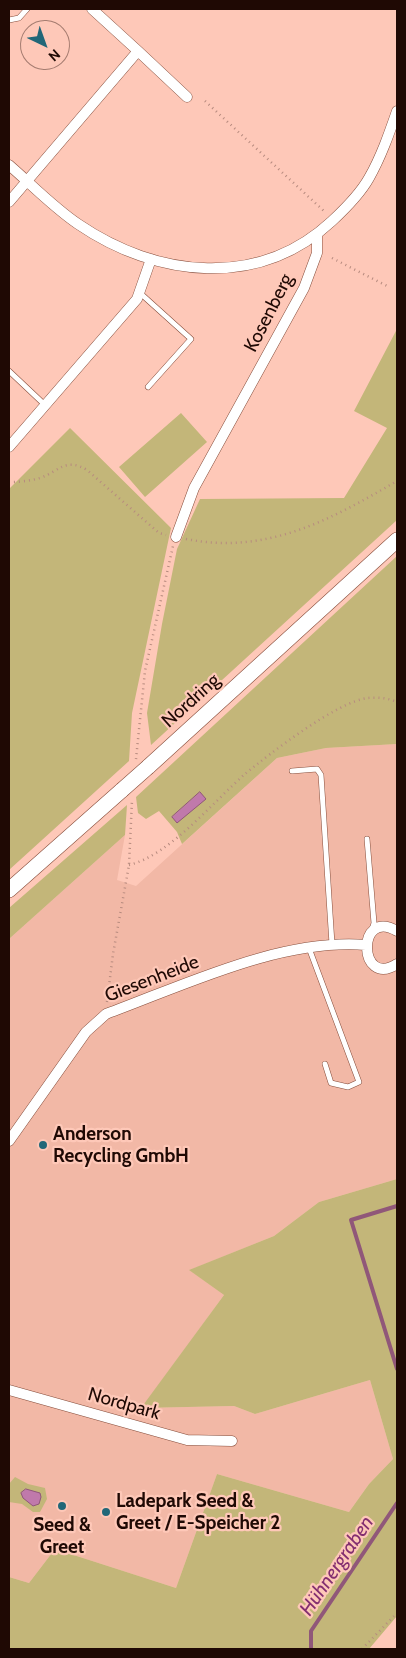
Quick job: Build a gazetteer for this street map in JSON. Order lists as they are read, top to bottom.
{
  "streets": {
    "main road": ["Nordring"],
    "street": ["Kosenberg", "Giesenheide", "Nordpark"]
  },
  "water": ["Hühnergraben"],
  "places": ["Anderson Recycling GmbH", "Seed & Greet", "Ladepark Seed & Greet / E-Speicher 2"],
  "north": "bottom right"
}
